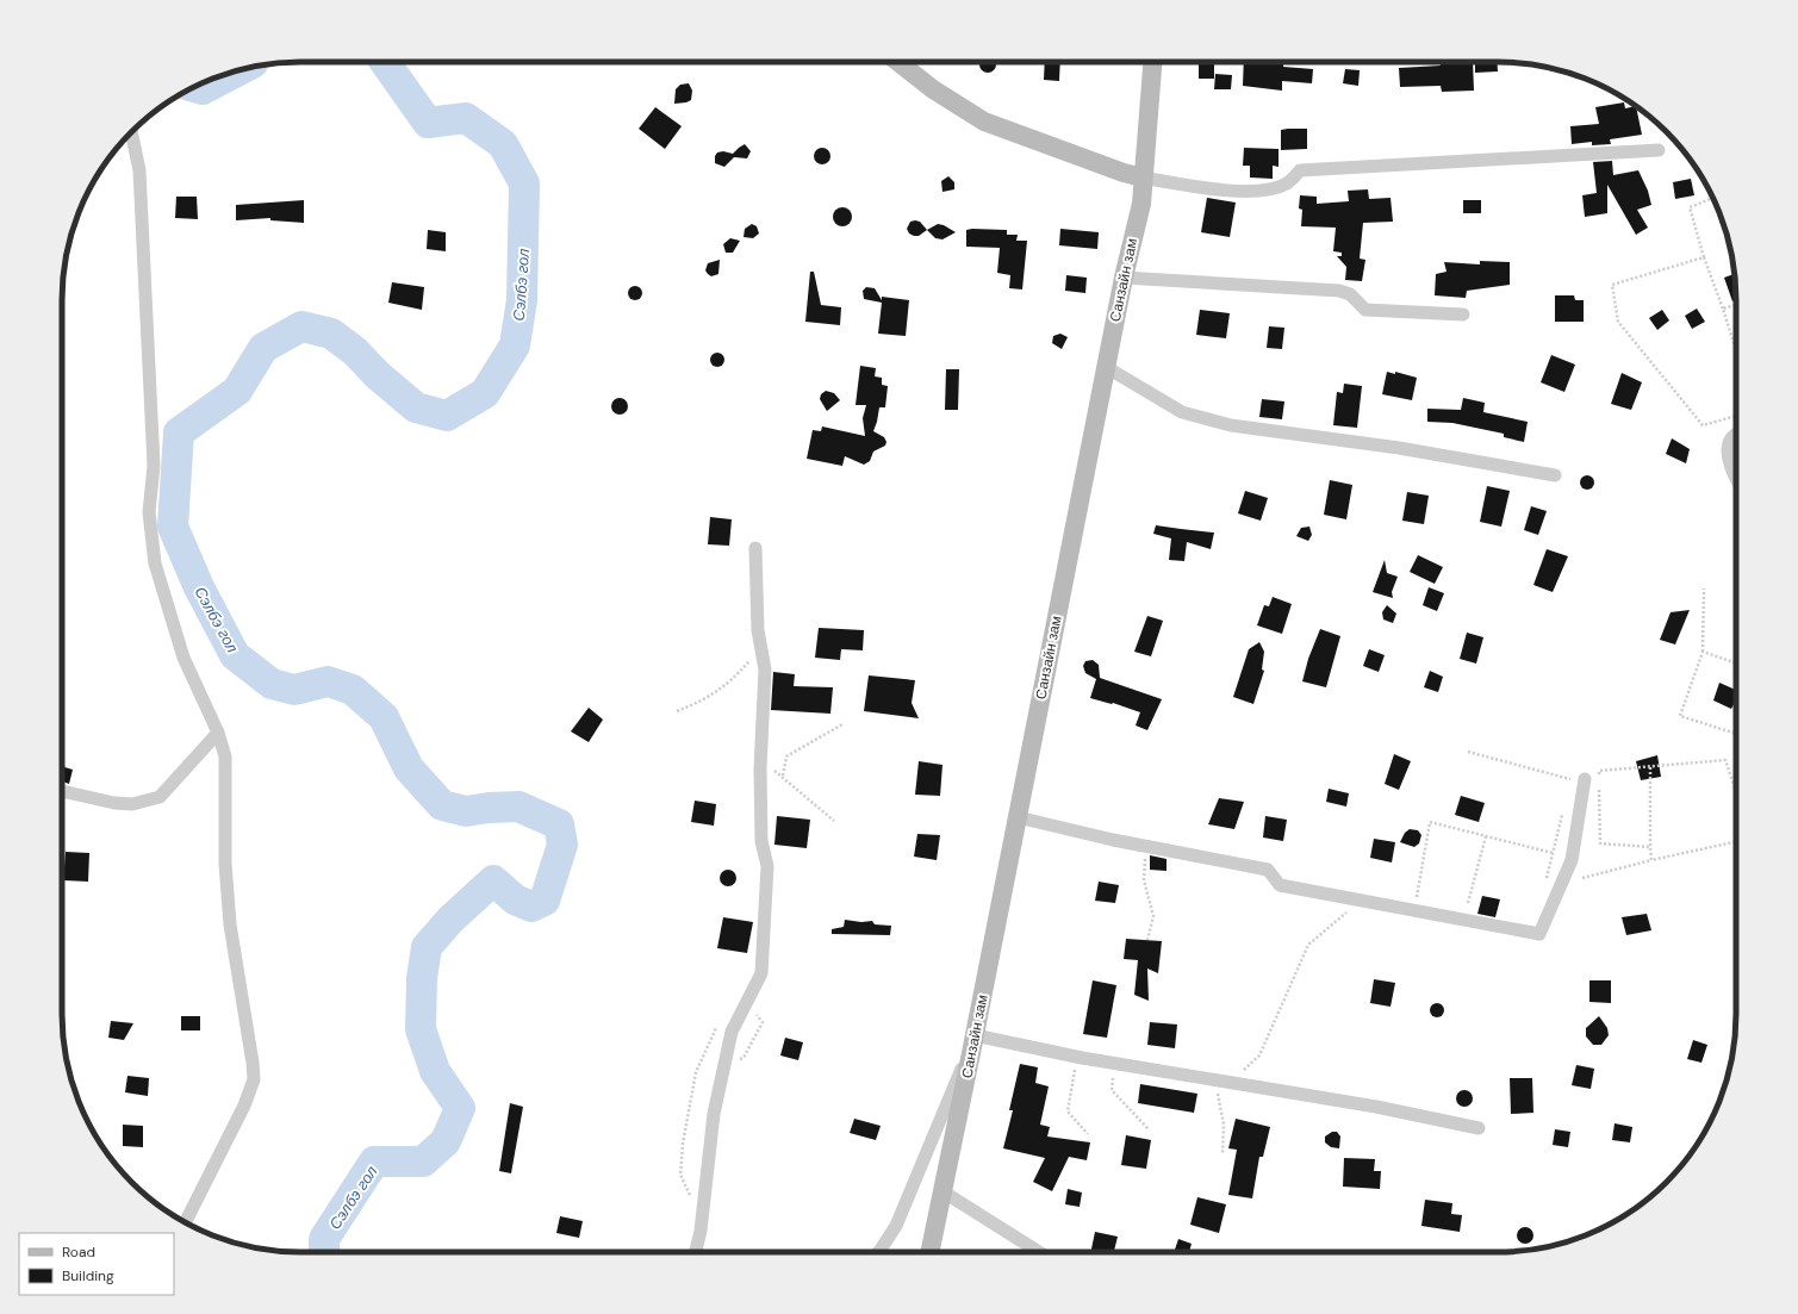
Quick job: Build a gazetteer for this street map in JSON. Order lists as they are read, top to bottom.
{
  "streets": {
    "main road": ["Санзайн зам"]
  },
  "water": ["Сэлбэ гол"],
  "legend": ["Road", "Building"]
}
